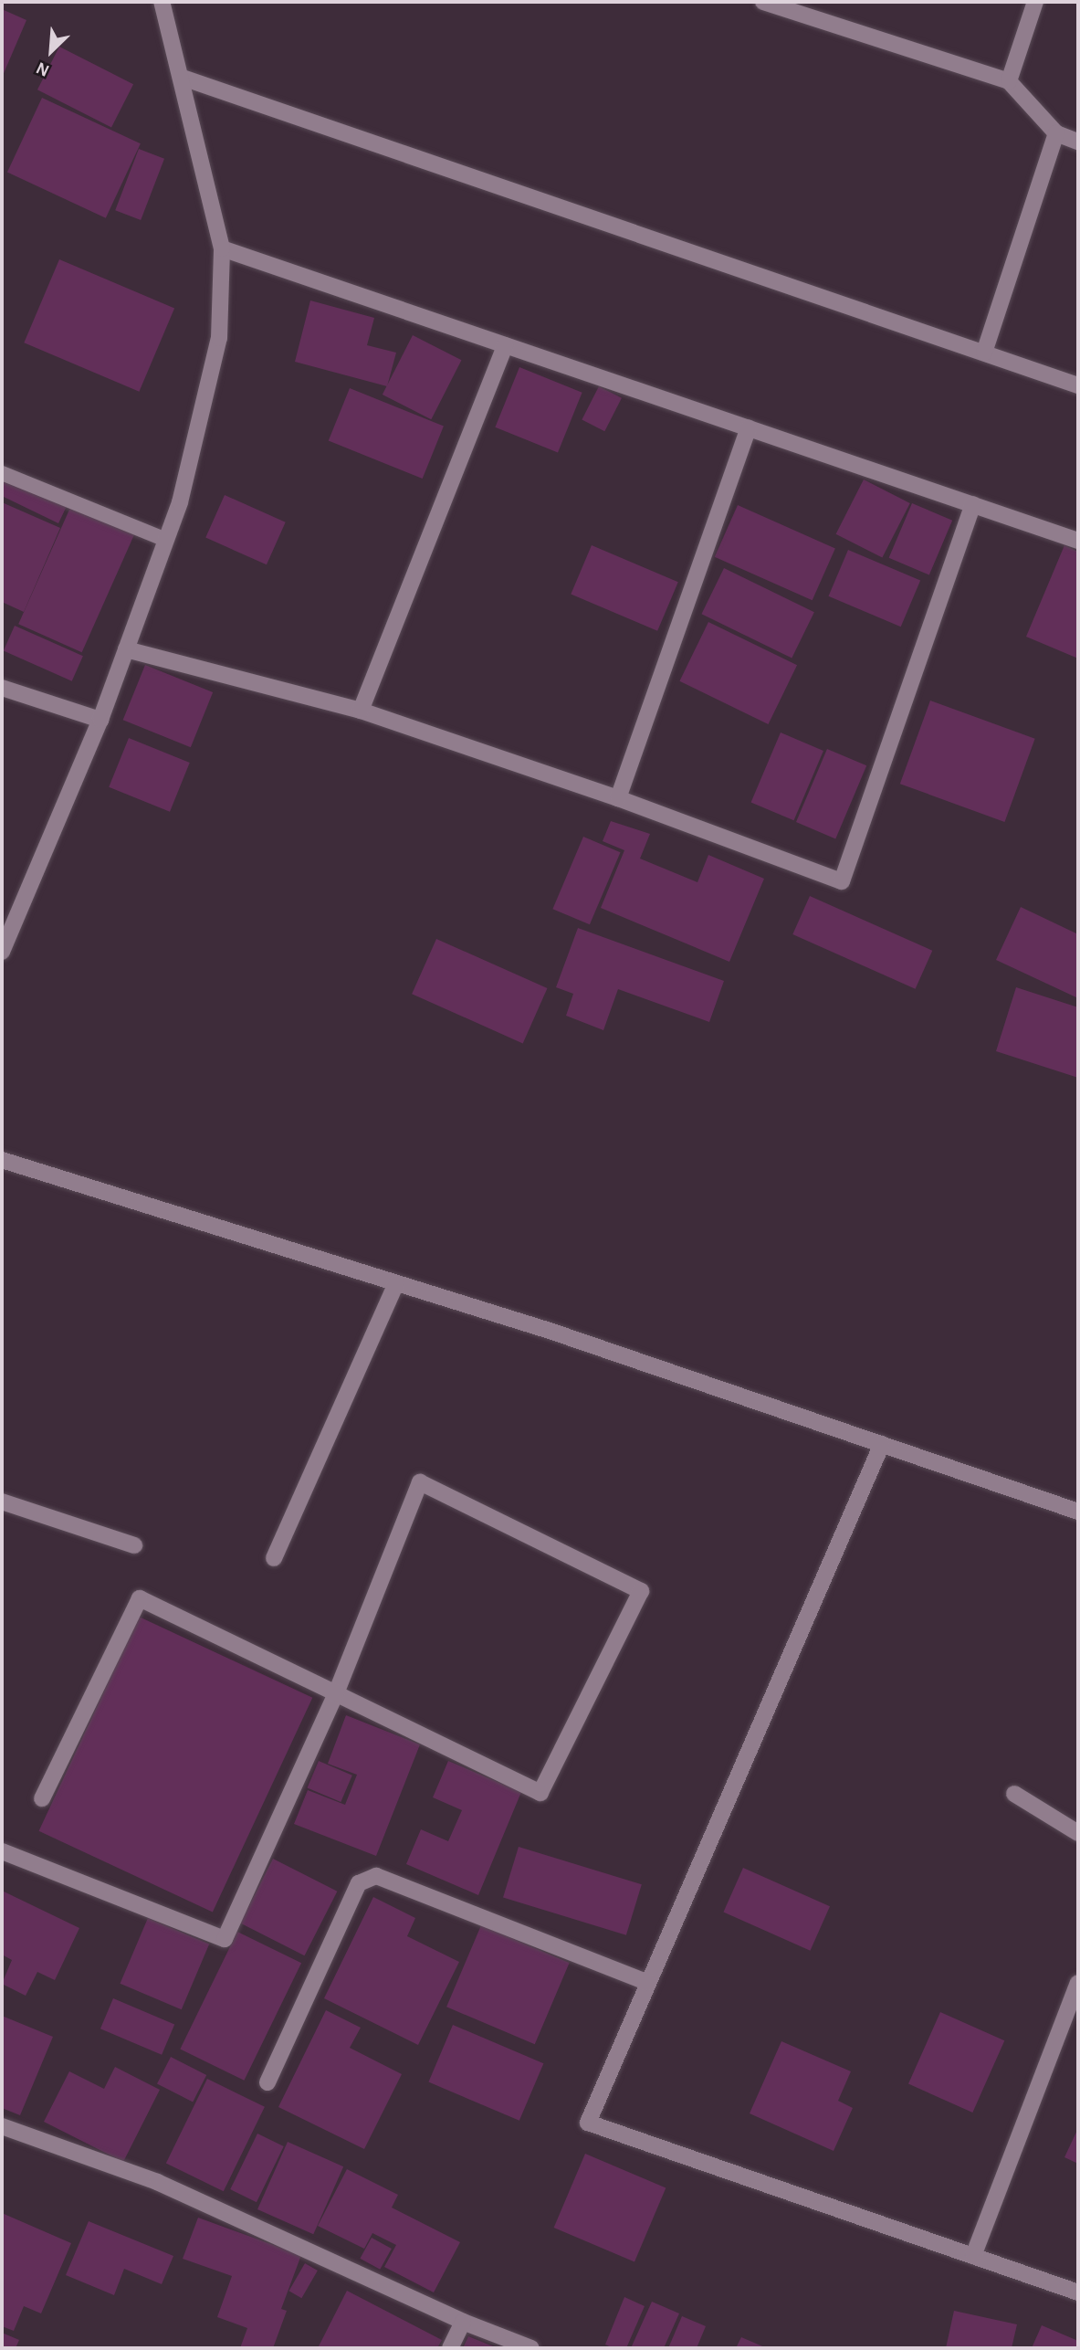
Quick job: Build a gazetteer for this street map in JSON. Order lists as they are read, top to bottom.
{
  "north": "bottom left"
}
